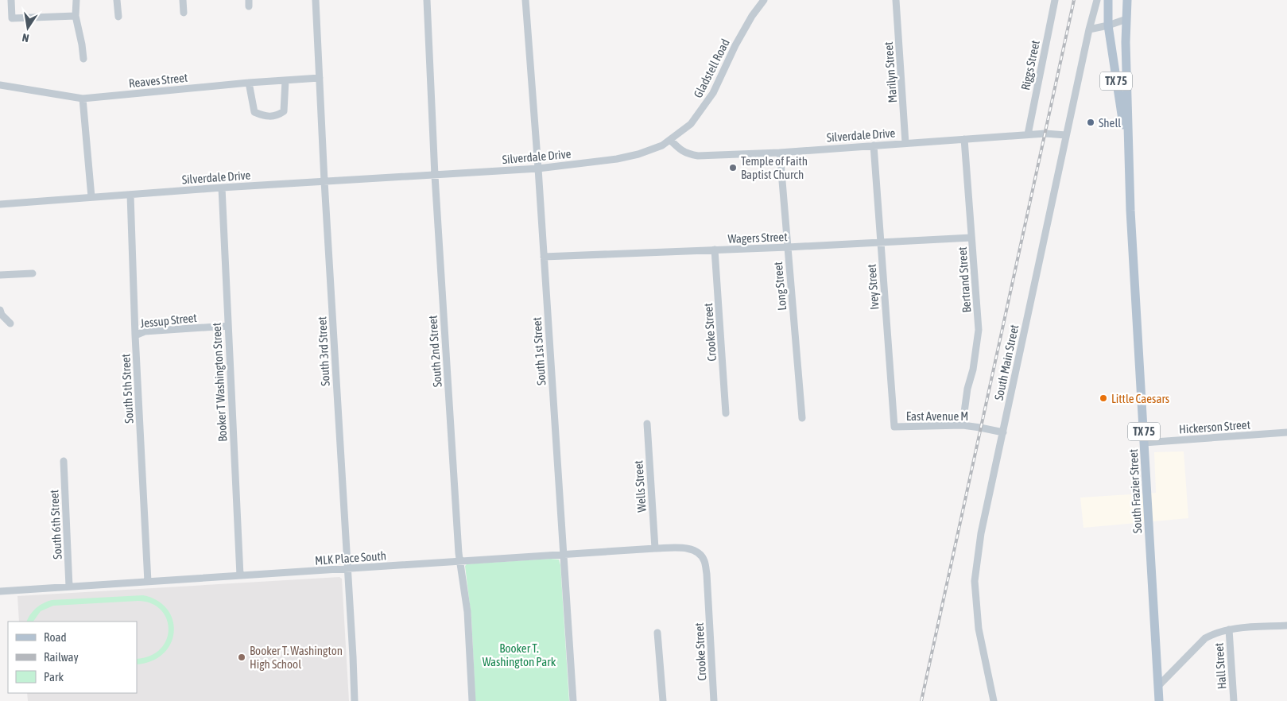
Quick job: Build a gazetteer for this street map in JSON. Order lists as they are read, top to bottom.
{
  "streets": {
    "main road": ["TX 75", "South Frazier Street"],
    "street": [
      "Riggs Street",
      "Gladstell Road",
      "Marilyn Street",
      "Reaves Street",
      "Silverdale Drive",
      "Wagers Street",
      "Bertrand Street",
      "Long Street",
      "Ivey Street",
      "Jessup Street",
      "Crooke Street",
      "South 3rd Street",
      "South 2nd Street",
      "South 1st Street",
      "South Main Street",
      "Booker T Washington Street",
      "South 5th Street",
      "East Avenue M",
      "Hickerson Street",
      "Wells Street",
      "South 6th Street",
      "MLK Place South",
      "Hall Street"
    ]
  },
  "crossings": [
    ["Riggs Street", "Silverdale Drive"],
    ["Gladstell Road", "Silverdale Drive"],
    ["Marilyn Street", "Silverdale Drive"],
    ["Reaves Street", "South 3rd Street"],
    ["Silverdale Drive", "Bertrand Street"],
    ["Silverdale Drive", "Long Street"],
    ["Silverdale Drive", "Ivey Street"],
    ["Silverdale Drive", "South 3rd Street"],
    ["Silverdale Drive", "South 2nd Street"],
    ["Silverdale Drive", "South 1st Street"],
    ["Silverdale Drive", "South Main Street"],
    ["Silverdale Drive", "Booker T Washington Street"],
    ["Silverdale Drive", "South 5th Street"],
    ["Wagers Street", "Bertrand Street"],
    ["Wagers Street", "Long Street"],
    ["Wagers Street", "Ivey Street"],
    ["Wagers Street", "Crooke Street"],
    ["Wagers Street", "South 1st Street"],
    ["Ivey Street", "East Avenue M"],
    ["Jessup Street", "Booker T Washington Street"],
    ["Jessup Street", "South 5th Street"],
    ["Crooke Street", "MLK Place South"],
    ["South 3rd Street", "MLK Place South"],
    ["South 2nd Street", "MLK Place South"],
    ["South 1st Street", "MLK Place South"],
    ["South Main Street", "East Avenue M"],
    ["Booker T Washington Street", "MLK Place South"],
    ["South 5th Street", "MLK Place South"],
    ["Hickerson Street", "South Frazier Street"],
    ["Wells Street", "MLK Place South"],
    ["South 6th Street", "MLK Place South"]
  ],
  "parks": ["Booker T. Washington Park"],
  "places": [
    "Shell",
    "Temple of Faith Baptist Church",
    "Little Caesars",
    "Booker T. Washington High School"
  ],
  "legend": ["Road", "Railway", "Park"],
  "north": "bottom"
}
